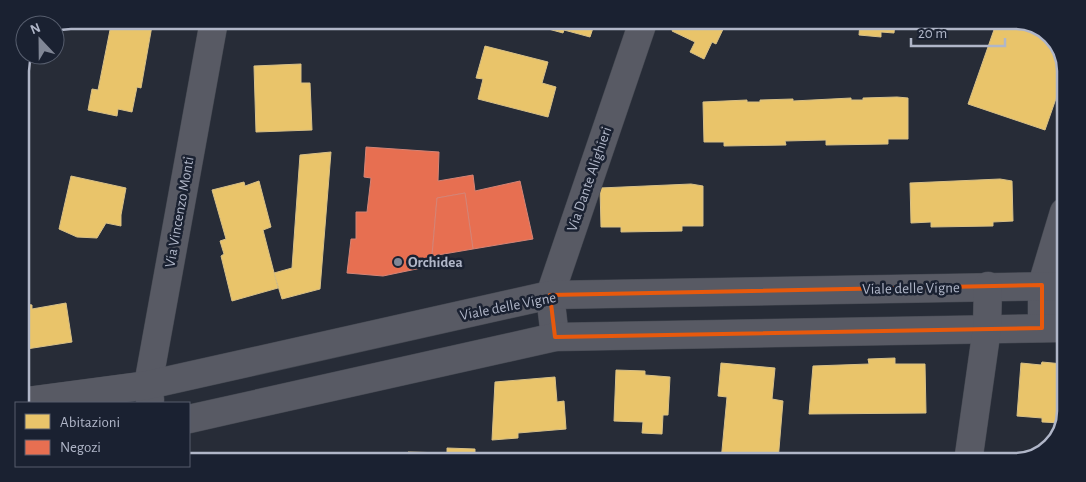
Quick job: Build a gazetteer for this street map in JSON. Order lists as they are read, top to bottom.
{
  "streets": {
    "street": ["Via Dante Alighieri", "Via Vincenzo Monti", "Viale delle Vigne"]
  },
  "crossings": [
    ["Via Dante Alighieri", "Viale delle Vigne"],
    ["Via Vincenzo Monti", "Viale delle Vigne"]
  ],
  "places": ["Orchidea"],
  "legend": ["Abitazioni", "Negozi"],
  "scale_bar": "20 m",
  "north": "top"
}
